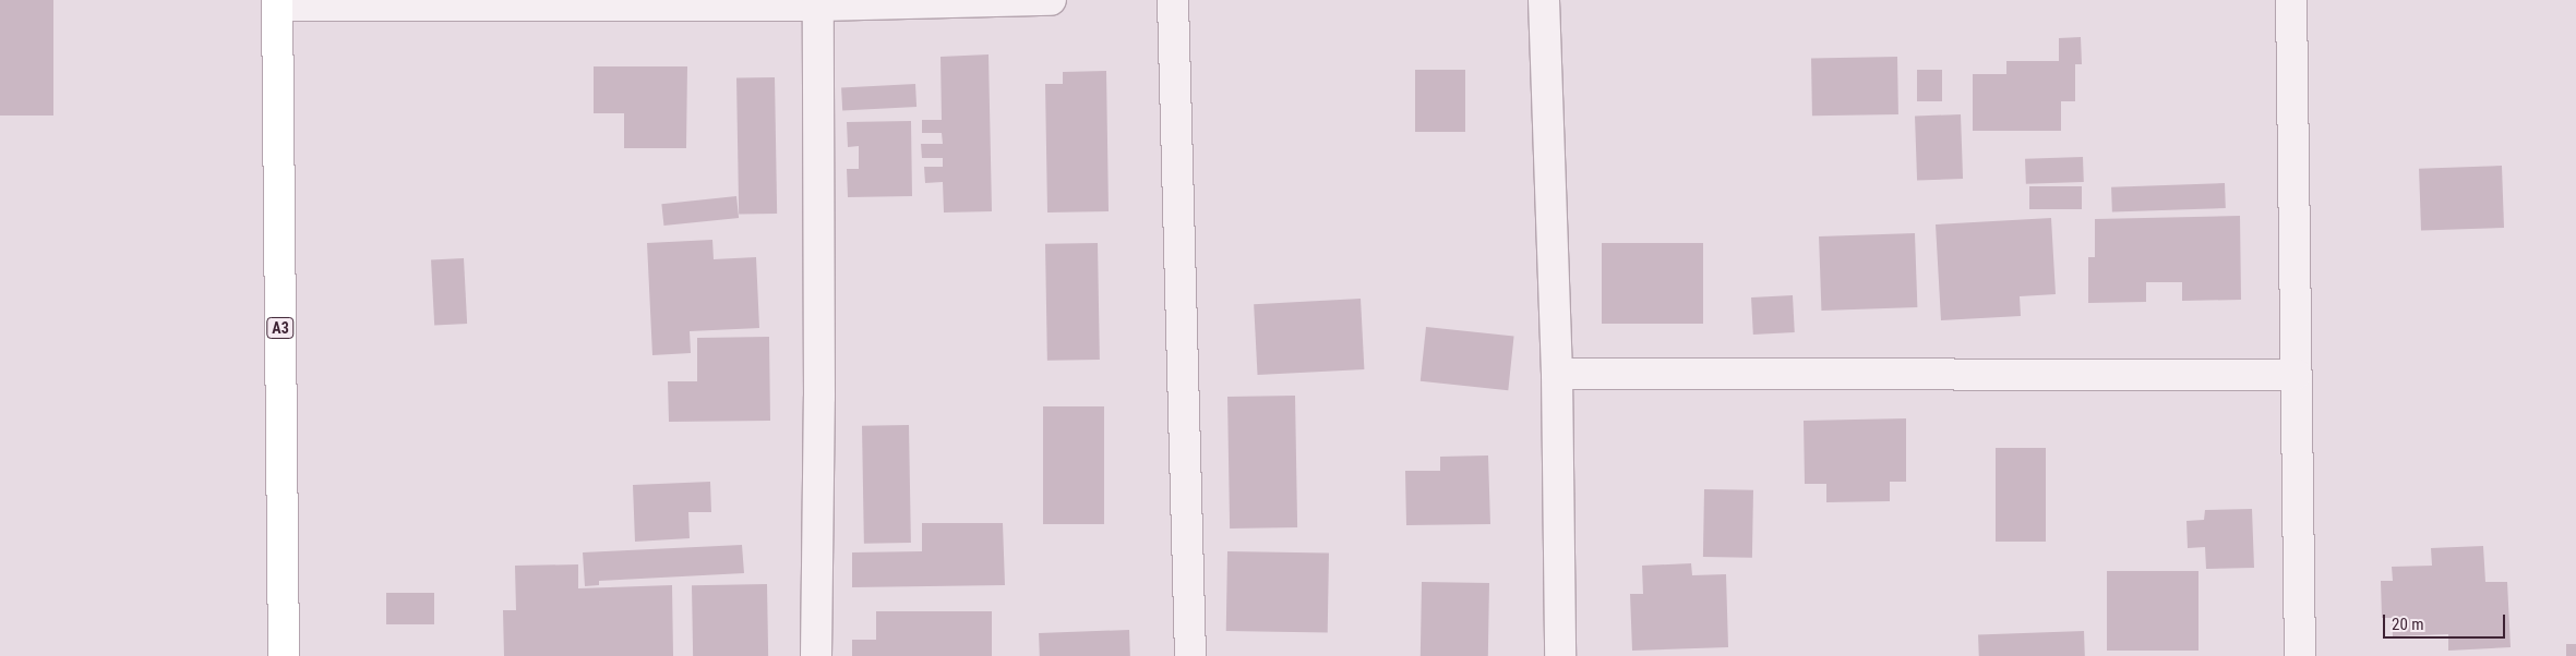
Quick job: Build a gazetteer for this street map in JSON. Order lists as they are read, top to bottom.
{
  "streets": {
    "main road": ["A3"]
  },
  "scale_bar": "20 m"
}
